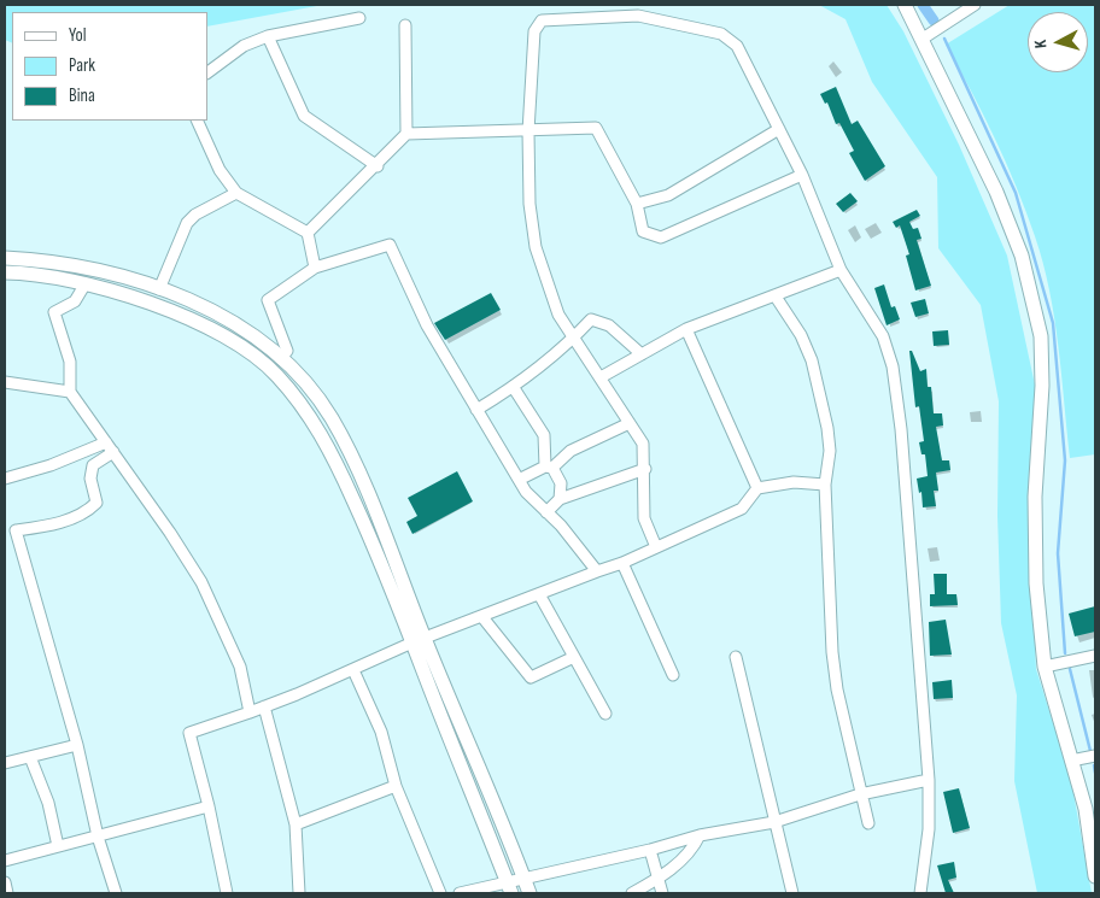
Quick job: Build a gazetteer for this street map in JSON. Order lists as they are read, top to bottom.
{
  "legend": ["Yol", "Park", "Bina"],
  "north": "left"
}
